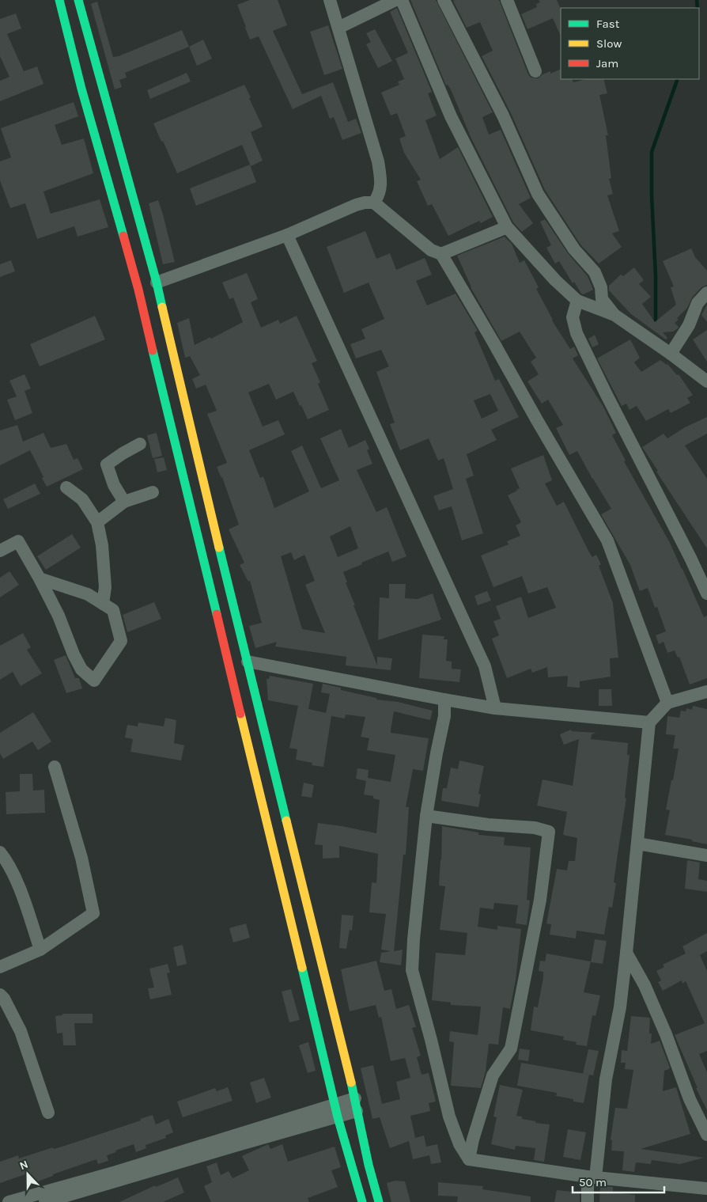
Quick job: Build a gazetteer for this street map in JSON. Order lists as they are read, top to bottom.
{
  "legend": ["Fast", "Slow", "Jam"],
  "scale_bar": "50 m",
  "north": "top"
}
